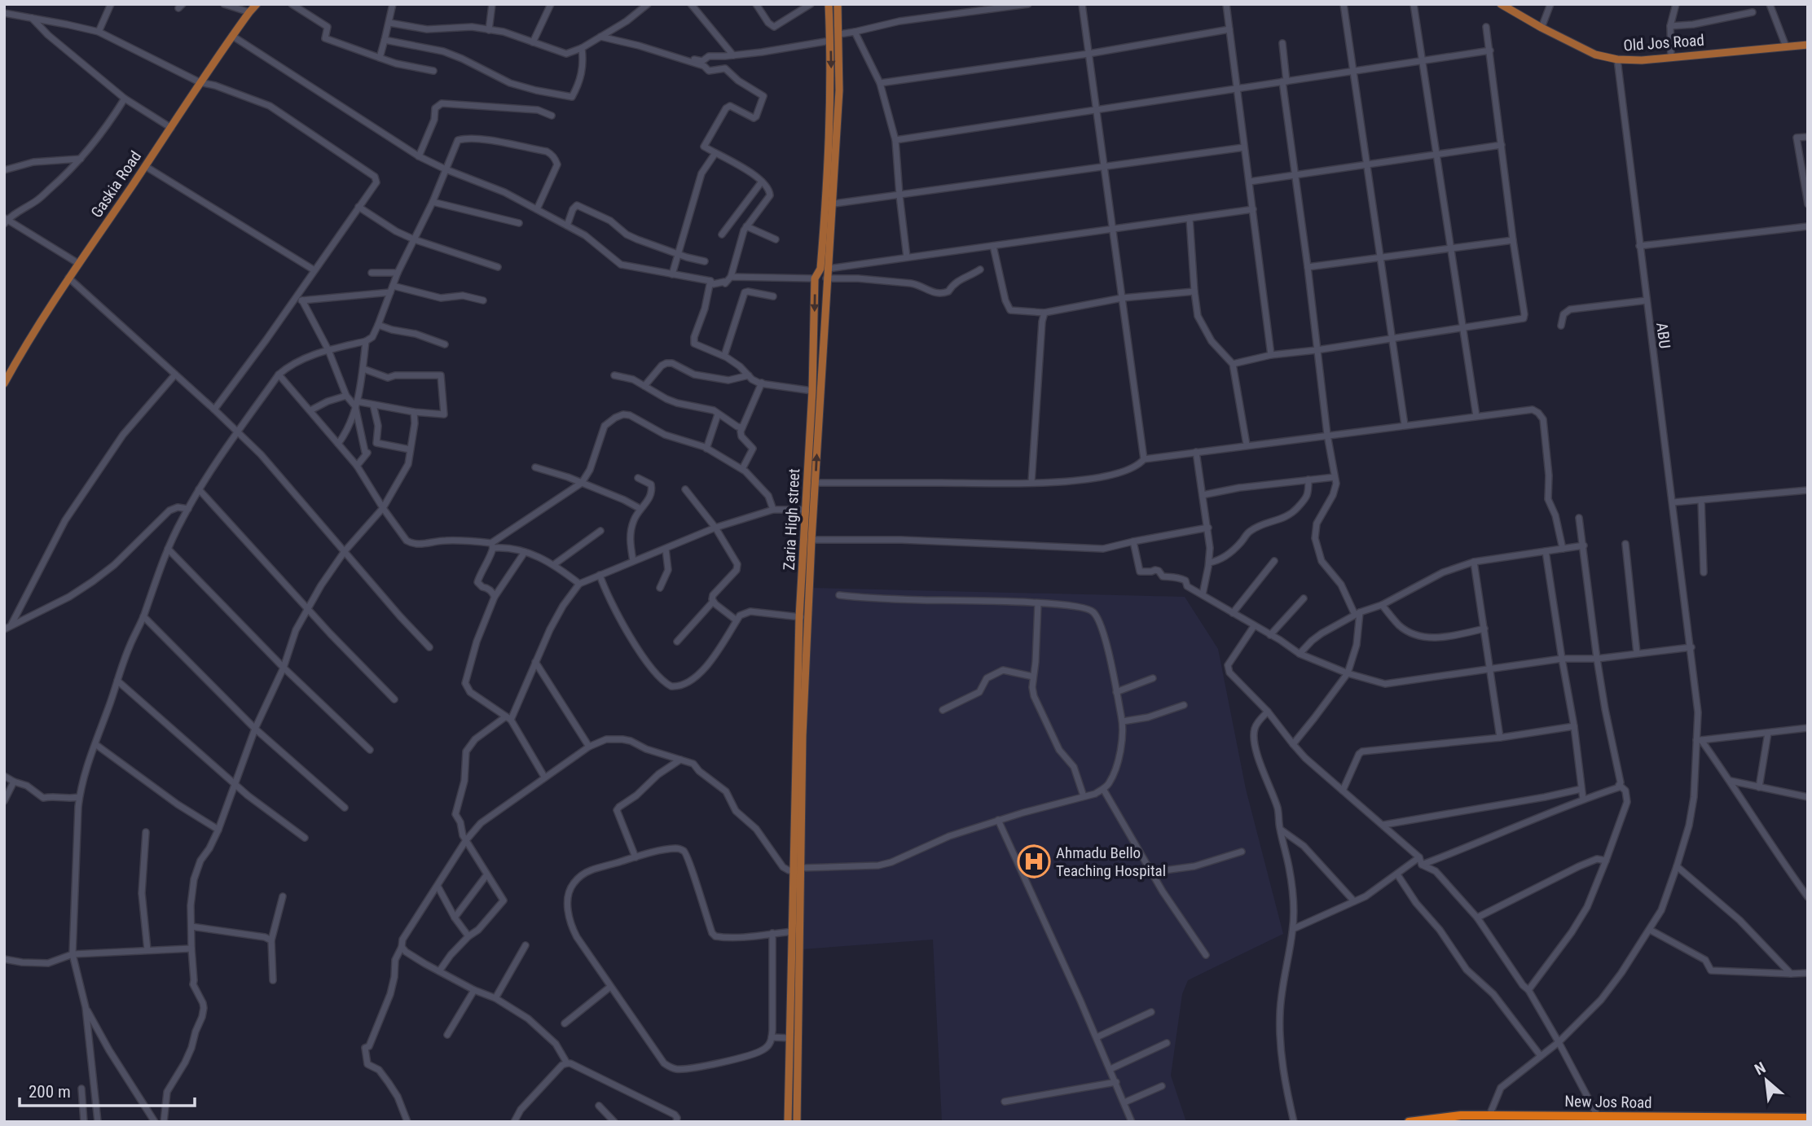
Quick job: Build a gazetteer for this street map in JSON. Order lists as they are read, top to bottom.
{
  "streets": {
    "highway": ["New Jos Road"],
    "main road": ["Old Jos Road", "Gaskia Road", "Zaria High street"],
    "street": ["ABU"]
  },
  "crossings": [
    ["Old Jos Road", "ABU"],
    ["ABU", "New Jos Road"]
  ],
  "places": {
    "hospital": ["Ahmadu Bello Teaching Hospital"]
  },
  "scale_bar": "200 m",
  "north": "top left"
}
